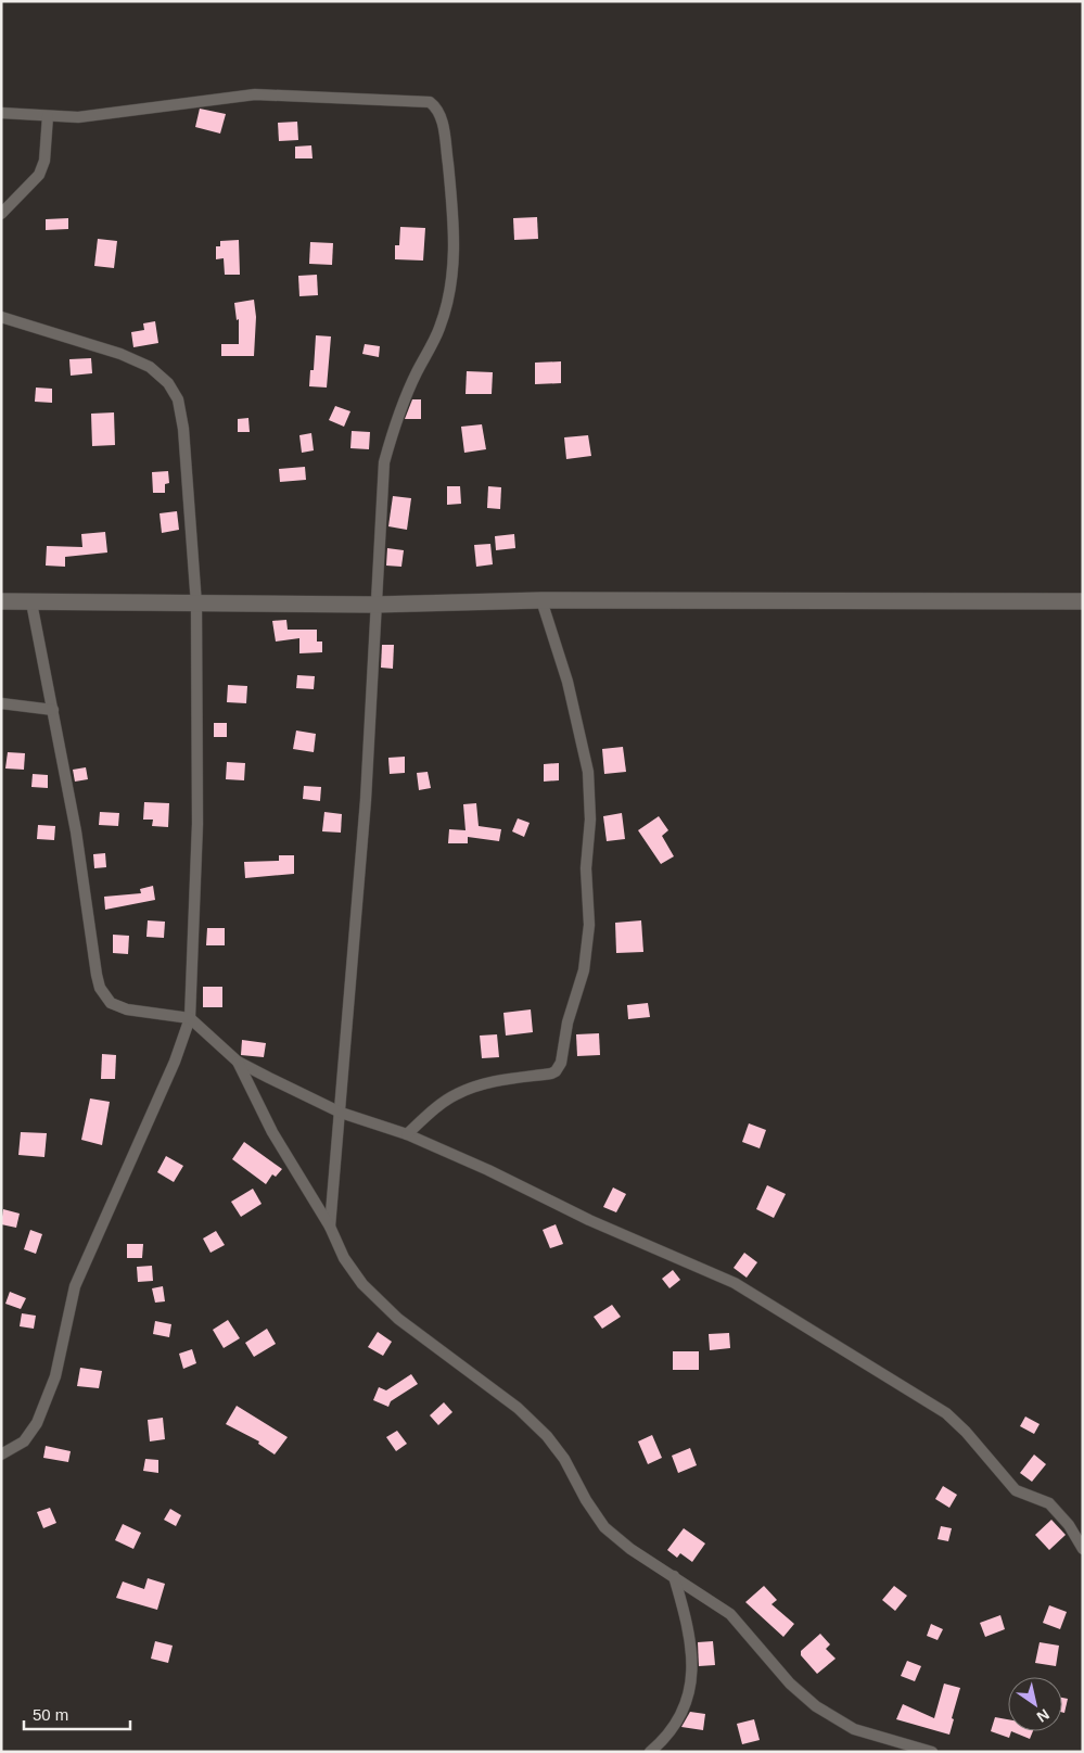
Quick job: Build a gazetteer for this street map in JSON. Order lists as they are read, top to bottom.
{
  "scale_bar": "50 m",
  "north": "bottom right"
}
